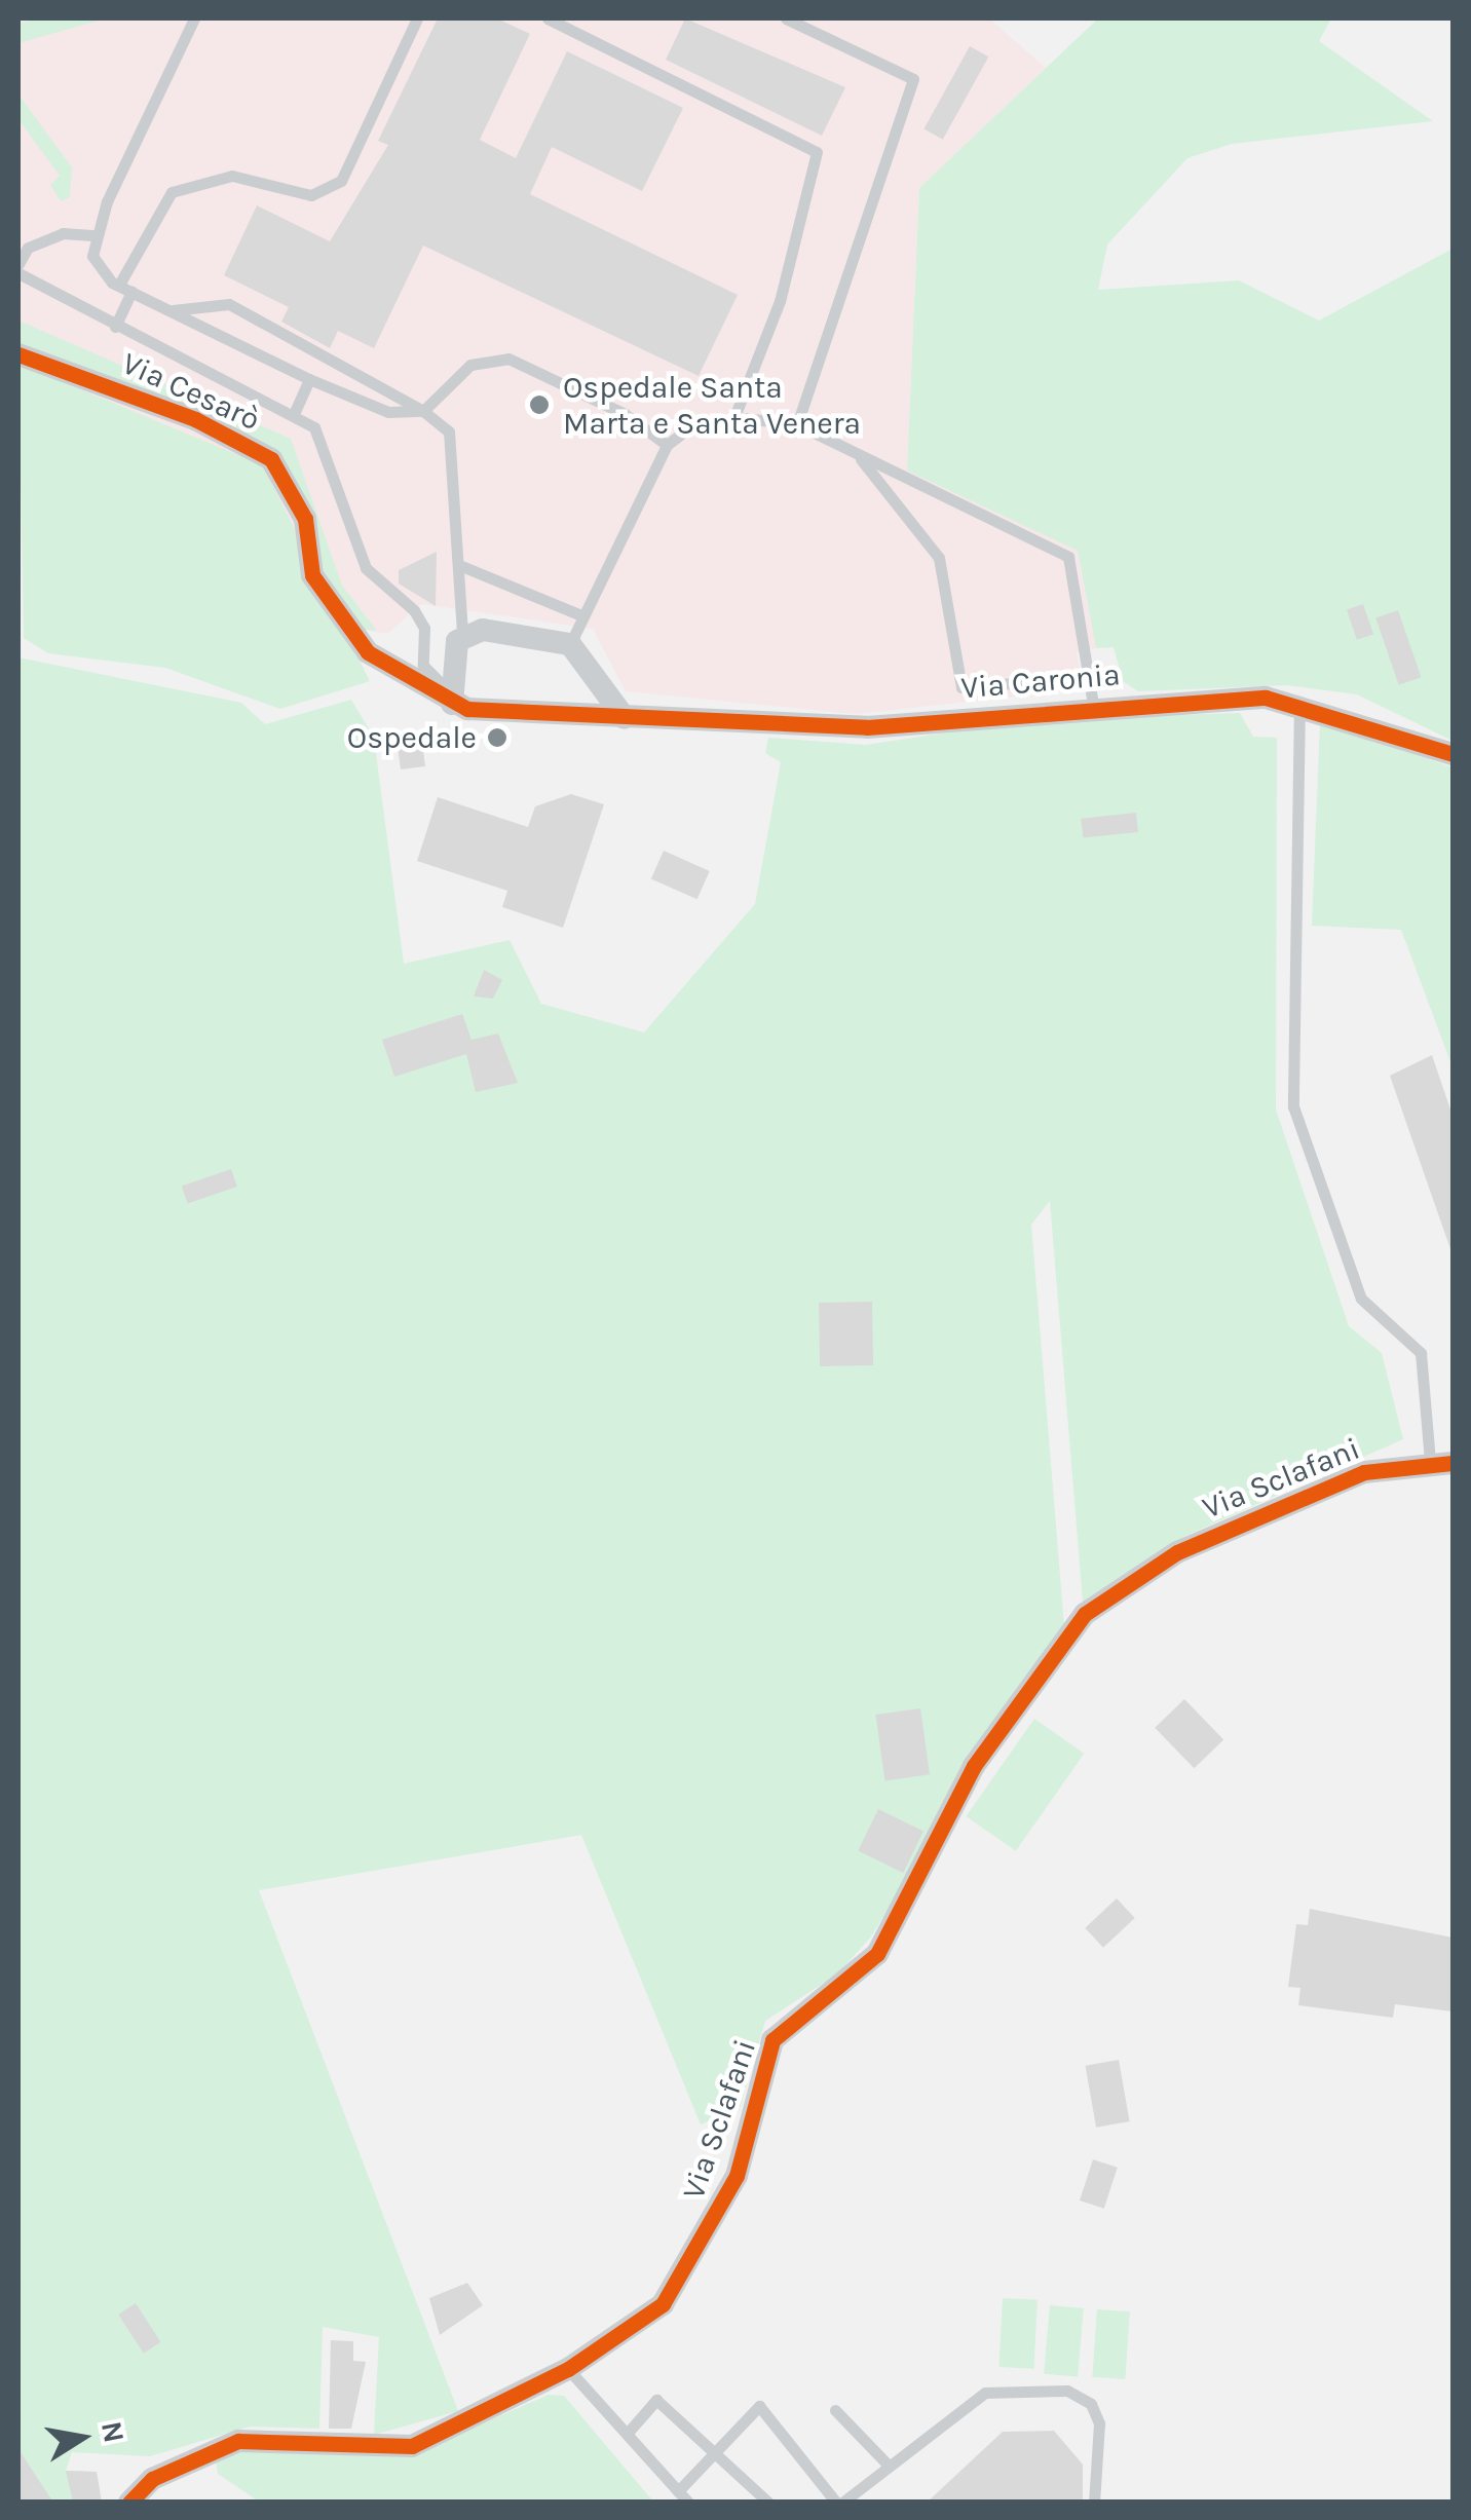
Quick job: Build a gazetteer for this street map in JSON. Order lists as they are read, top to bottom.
{
  "streets": {
    "street": ["Via Cesarò", "Via Caronia", "Via Sclafani"]
  },
  "crossings": [
    ["Via Cesarò", "Via Caronia"]
  ],
  "places": ["Ospedale Santa Marta e Santa Venera", "Ospedale"],
  "north": "right"
}
